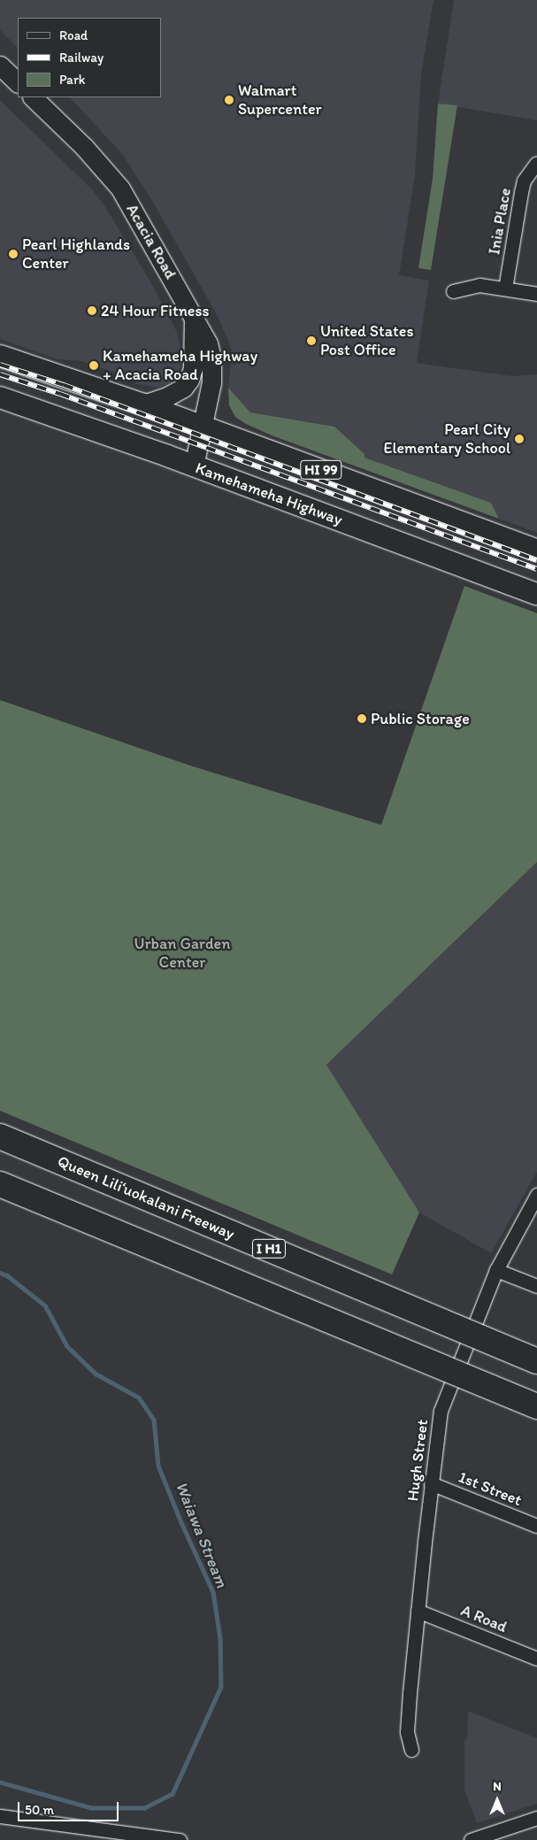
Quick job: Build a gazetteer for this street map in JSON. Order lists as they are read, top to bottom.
{
  "streets": {
    "highway": ["Queen Liliʻuokalani Freeway", "I H1"],
    "main road": ["Acacia Road", "HI 99", "Kamehameha Highway"],
    "street": [
      "Inia Place",
      "Hugh Street",
      "1st Street",
      "A Road"
    ]
  },
  "crossings": [
    ["Acacia Road", "HI 99"],
    ["Acacia Road", "Kamehameha Highway"],
    ["Hugh Street", "1st Street"],
    ["Hugh Street", "A Road"]
  ],
  "water": ["Waiawa Stream"],
  "parks": ["Urban Garden Center"],
  "places": [
    "Walmart Supercenter",
    "Pearl Highlands Center",
    "24 Hour Fitness",
    "United States Post Office",
    "Kamehameha Highway + Acacia Road",
    "Pearl City Elementary School",
    "Public Storage"
  ],
  "legend": ["Road", "Railway", "Park"],
  "scale_bar": "50 m",
  "north": "top"
}
